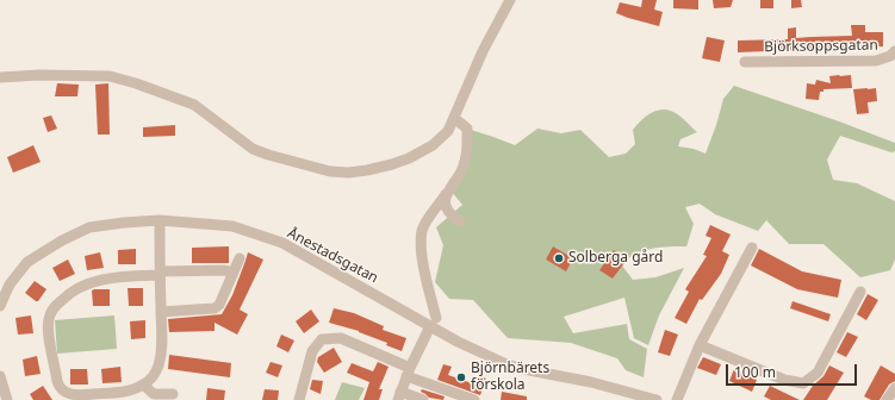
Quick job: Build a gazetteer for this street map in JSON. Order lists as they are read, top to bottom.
{
  "streets": {
    "street": ["Björksoppsgatan", "Ånestadsgatan"]
  },
  "places": ["Solberga gård", "Björnbärets förskola"],
  "scale_bar": "100 m"
}
